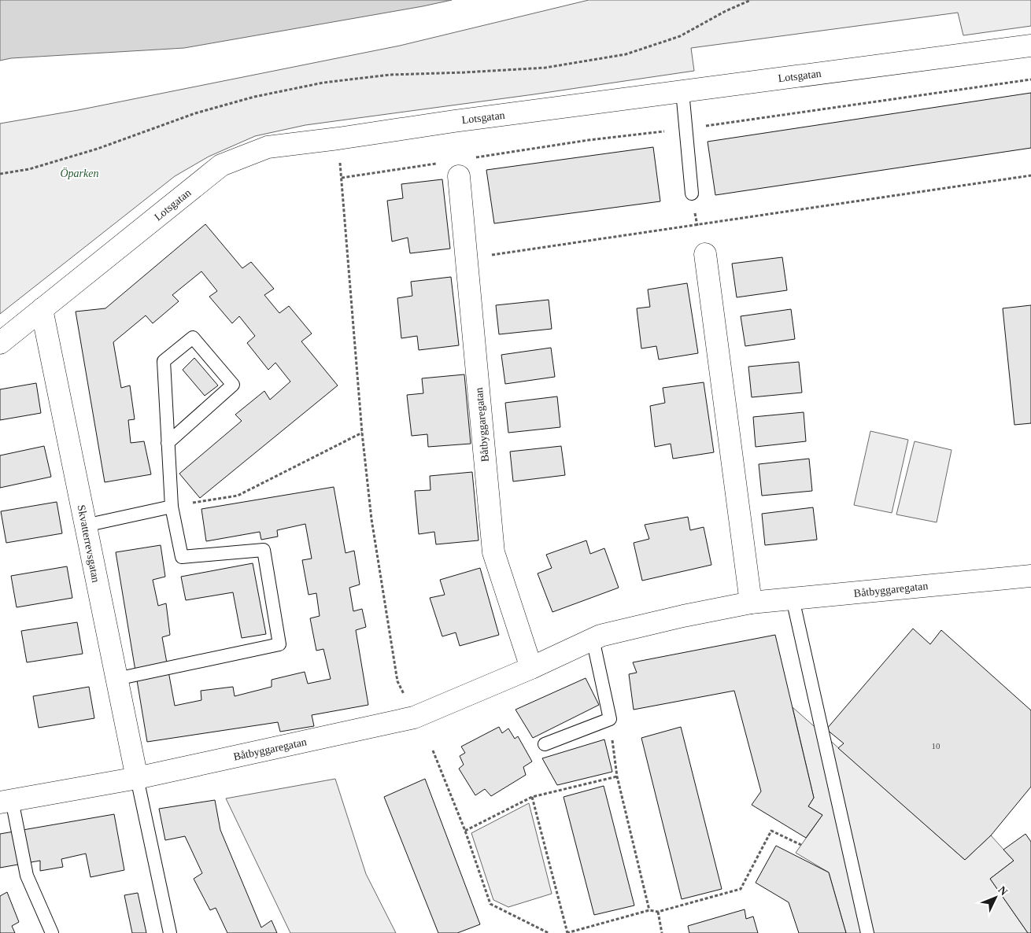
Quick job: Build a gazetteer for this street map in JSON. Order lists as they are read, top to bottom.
{
  "streets": {
    "street": ["Lotsgatan", "Båtbyggaregatan", "Skvatterrevsgatan"]
  },
  "crossings": [
    ["Lotsgatan", "Skvatterrevsgatan"],
    ["Båtbyggaregatan", "Skvatterrevsgatan"]
  ],
  "parks": ["Öparken"],
  "house_numbers": ["10"],
  "north": "top right"
}
